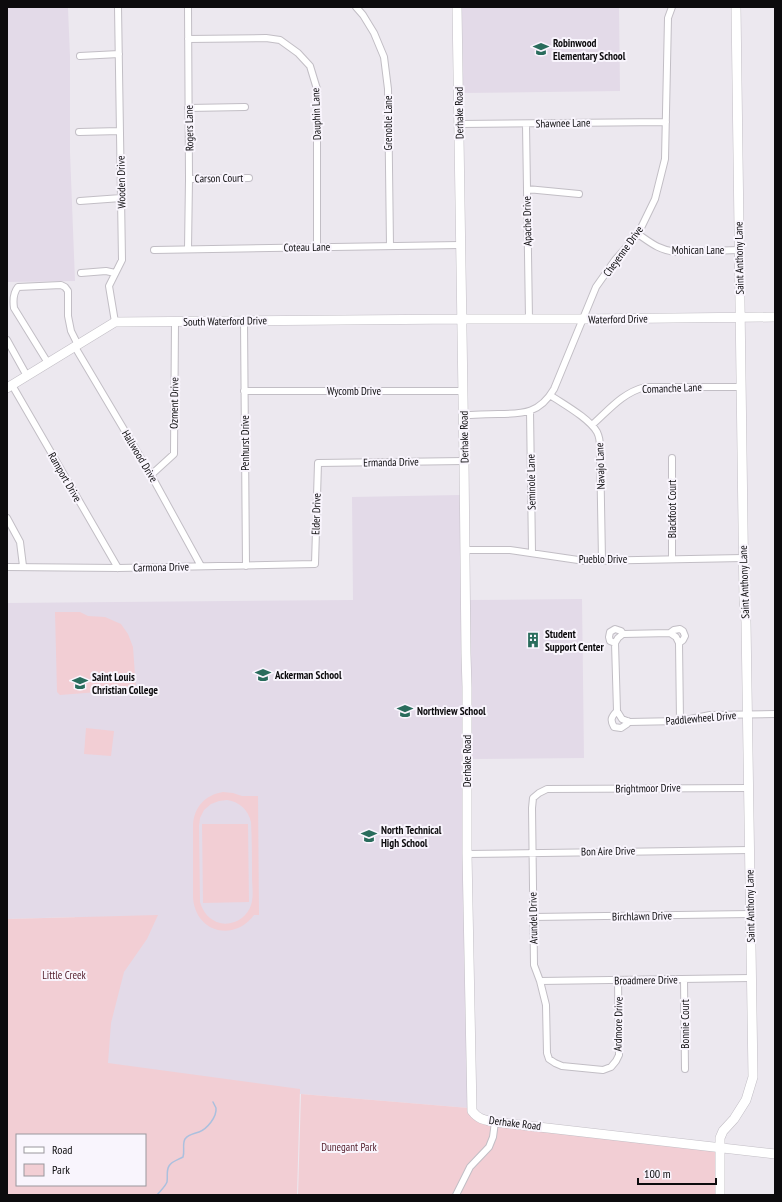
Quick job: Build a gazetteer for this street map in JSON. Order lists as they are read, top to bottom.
{
  "streets": {
    "street": [
      "Derhake Road",
      "Dauphin Lane",
      "Grenoble Lane",
      "Shawnee Lane",
      "Rogers Lane",
      "Carson Court",
      "Wooden Drive",
      "Apache Drive",
      "Coteau Lane",
      "Mohican Lane",
      "Cheyenne Drive",
      "Saint Anthony Lane",
      "Waterford Drive",
      "South Waterford Drive",
      "Comanche Lane",
      "Wycomb Drive",
      "Ozment Drive",
      "Penhurst Drive",
      "Hallwood Drive",
      "Ermanda Drive",
      "Navajo Lane",
      "Ramport Drive",
      "Seminole Lane",
      "Blackfoot Court",
      "Elder Drive",
      "Pueblo Drive",
      "Carmona Drive",
      "Paddlewheel Drive",
      "Brightmoor Drive",
      "Bon Aire Drive",
      "Birchlawn Drive",
      "Arundel Drive",
      "Broadmere Drive",
      "Ardmore Drive",
      "Bonnie Court"
    ]
  },
  "crossings": [
    ["Derhake Road", "Shawnee Lane"],
    ["Derhake Road", "Coteau Lane"],
    ["Derhake Road", "Cheyenne Drive"],
    ["Derhake Road", "Saint Anthony Lane"],
    ["Derhake Road", "Waterford Drive"],
    ["Derhake Road", "South Waterford Drive"],
    ["Derhake Road", "Wycomb Drive"],
    ["Derhake Road", "Ermanda Drive"],
    ["Derhake Road", "Pueblo Drive"],
    ["Derhake Road", "Bon Aire Drive"],
    ["Dauphin Lane", "Rogers Lane"],
    ["Dauphin Lane", "Coteau Lane"],
    ["Grenoble Lane", "Coteau Lane"],
    ["Shawnee Lane", "Apache Drive"],
    ["Shawnee Lane", "Cheyenne Drive"],
    ["Rogers Lane", "Carson Court"],
    ["Rogers Lane", "Coteau Lane"],
    ["Wooden Drive", "South Waterford Drive"],
    ["Apache Drive", "Waterford Drive"],
    ["Mohican Lane", "Cheyenne Drive"],
    ["Mohican Lane", "Saint Anthony Lane"],
    ["Cheyenne Drive", "Waterford Drive"],
    ["Cheyenne Drive", "Seminole Lane"],
    ["Saint Anthony Lane", "Waterford Drive"],
    ["Saint Anthony Lane", "Comanche Lane"],
    ["Saint Anthony Lane", "Pueblo Drive"],
    ["Saint Anthony Lane", "Paddlewheel Drive"],
    ["Saint Anthony Lane", "Brightmoor Drive"],
    ["Saint Anthony Lane", "Bon Aire Drive"],
    ["Saint Anthony Lane", "Birchlawn Drive"],
    ["Saint Anthony Lane", "Broadmere Drive"],
    ["Waterford Drive", "South Waterford Drive"],
    ["South Waterford Drive", "Ozment Drive"],
    ["South Waterford Drive", "Penhurst Drive"],
    ["Comanche Lane", "Navajo Lane"],
    ["Wycomb Drive", "Penhurst Drive"],
    ["Ozment Drive", "Hallwood Drive"],
    ["Penhurst Drive", "Carmona Drive"],
    ["Hallwood Drive", "Carmona Drive"],
    ["Ermanda Drive", "Elder Drive"],
    ["Navajo Lane", "Pueblo Drive"],
    ["Ramport Drive", "Carmona Drive"],
    ["Seminole Lane", "Pueblo Drive"],
    ["Blackfoot Court", "Pueblo Drive"],
    ["Elder Drive", "Carmona Drive"],
    ["Brightmoor Drive", "Arundel Drive"],
    ["Bon Aire Drive", "Arundel Drive"],
    ["Birchlawn Drive", "Arundel Drive"],
    ["Arundel Drive", "Broadmere Drive"],
    ["Arundel Drive", "Ardmore Drive"],
    ["Broadmere Drive", "Ardmore Drive"],
    ["Broadmere Drive", "Bonnie Court"]
  ],
  "parks": ["Little Creek", "Dunegant Park"],
  "places": {
    "school or university": [
      "Robinwood Elementary School",
      "Ackerman School",
      "Saint Louis Christian College",
      "Northview School",
      "North Technical High School"
    ],
    "building": ["Student Support Center"]
  },
  "legend": ["Road", "Park"],
  "scale_bar": "100 m"
}
